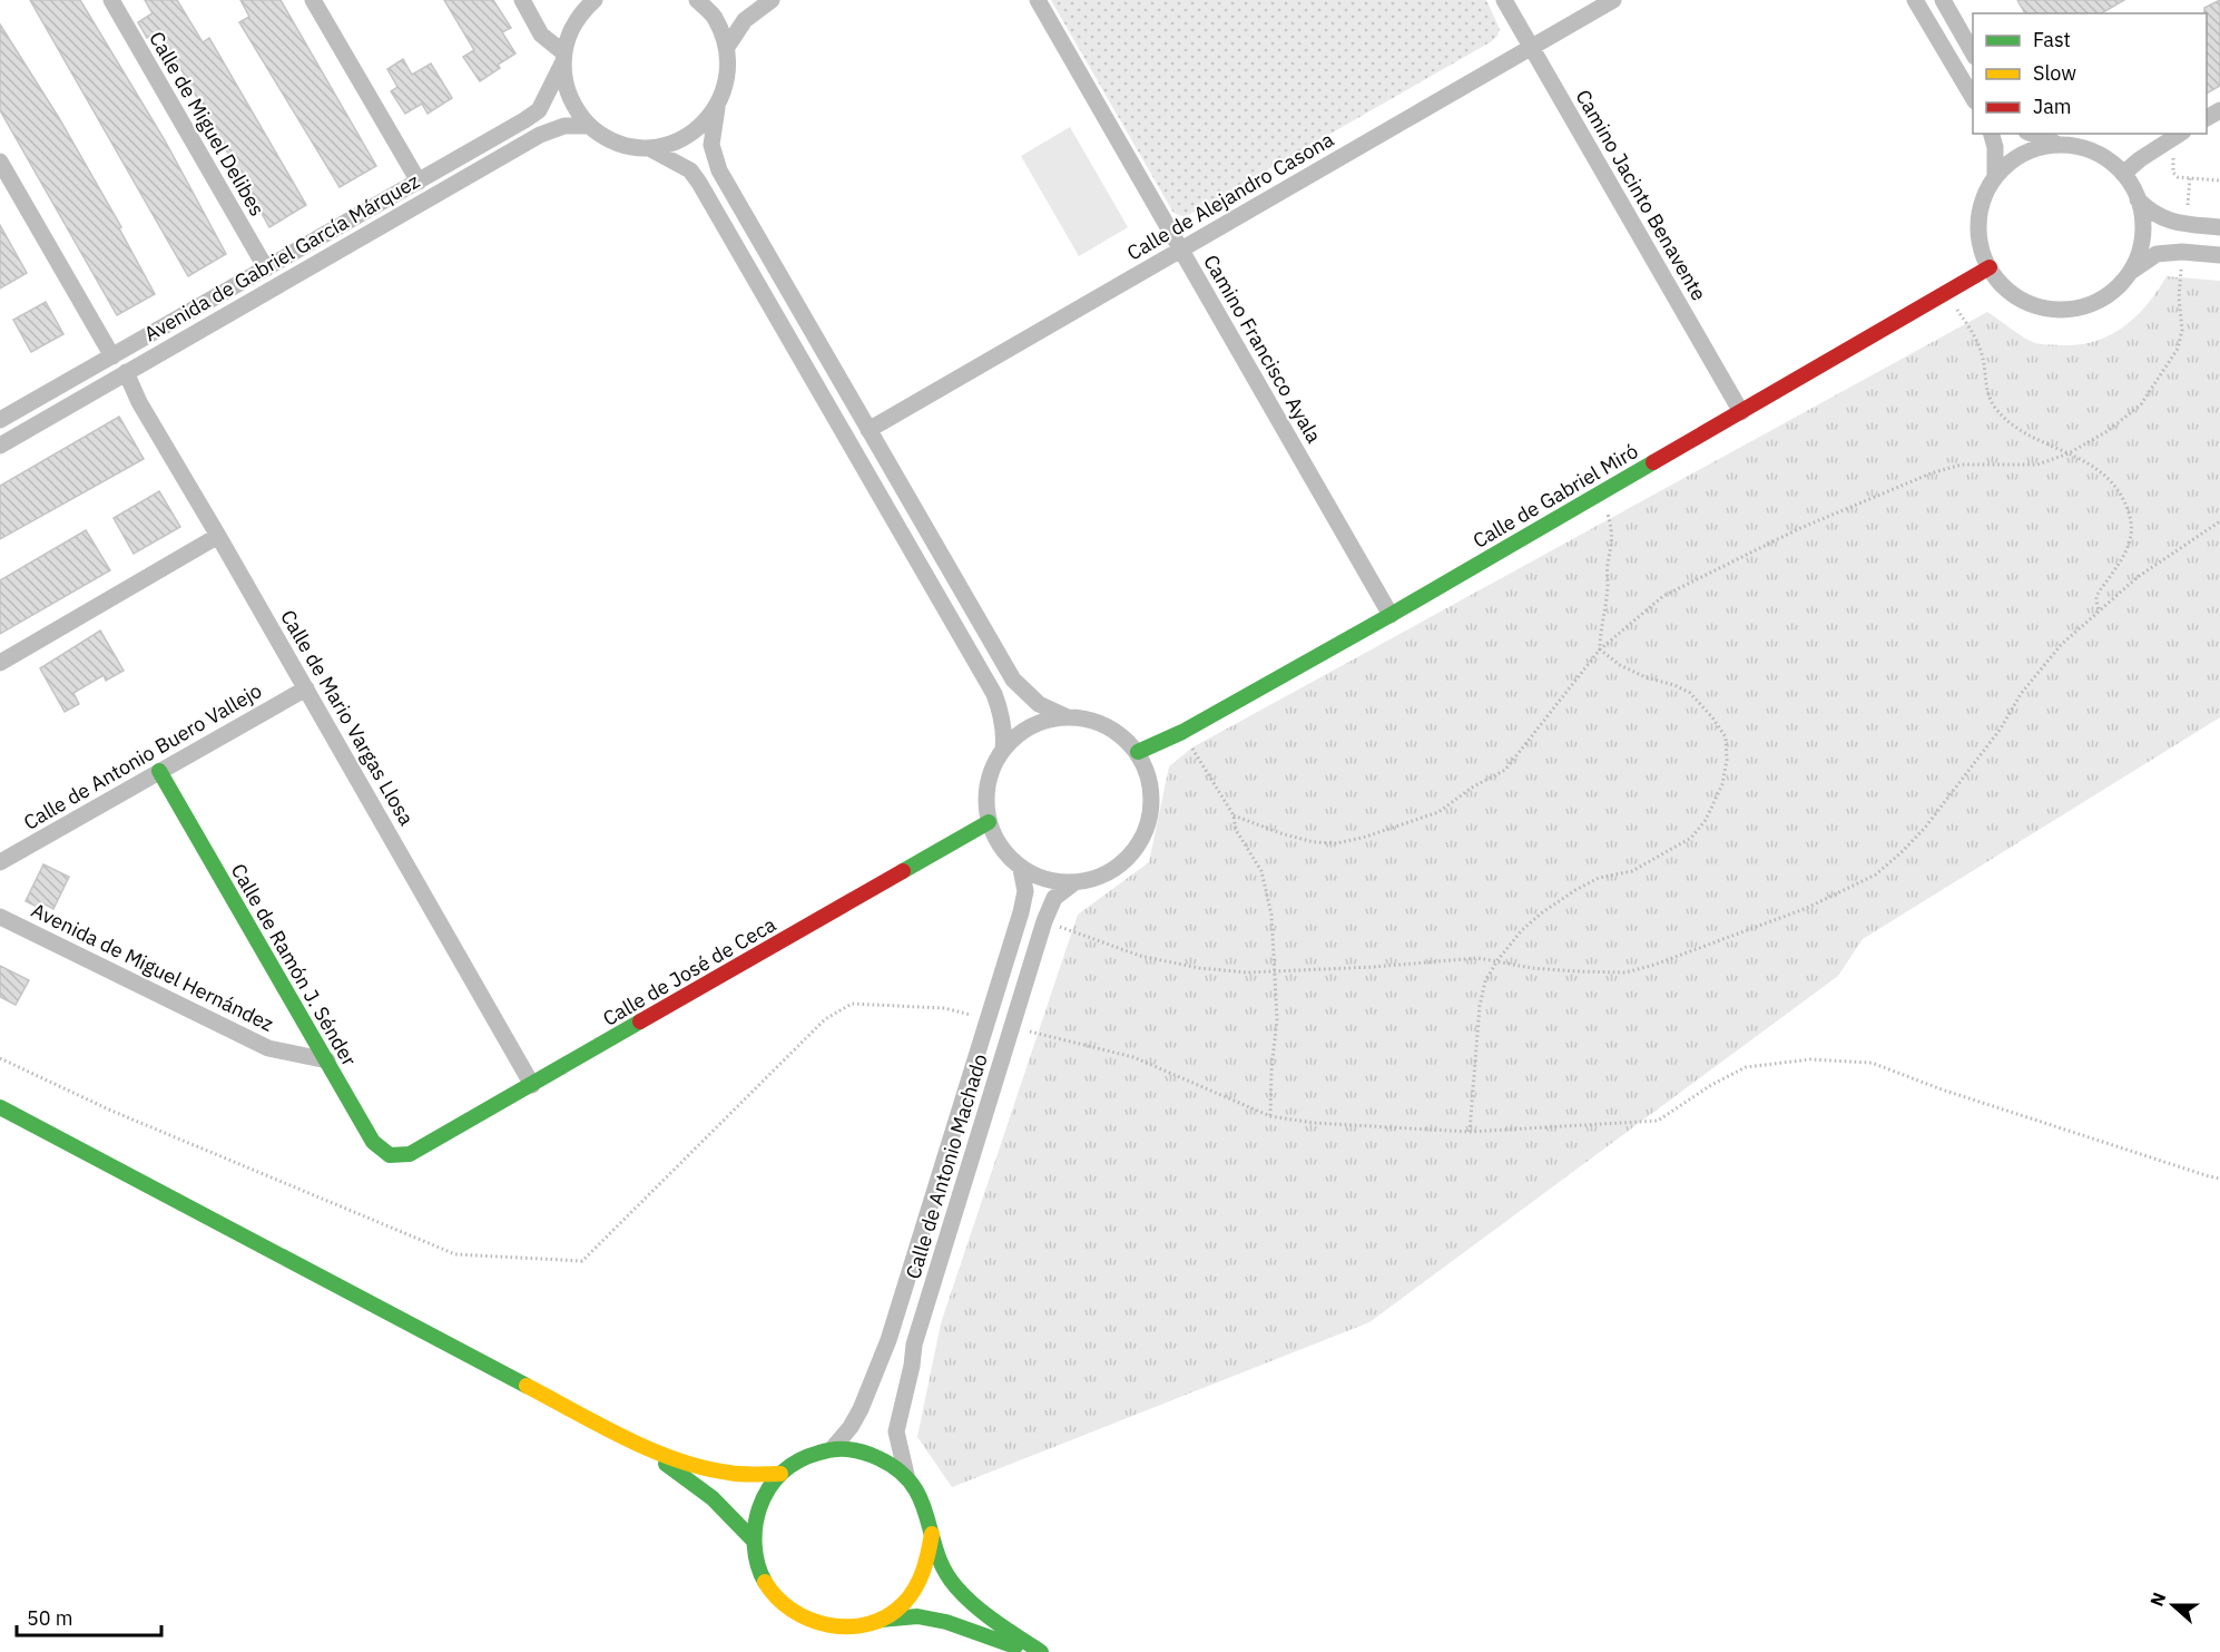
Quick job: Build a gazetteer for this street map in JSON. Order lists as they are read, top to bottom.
{
  "streets": {
    "street": [
      "Calle de Miguel Delibes",
      "Camino Jacinto Benavente",
      "Calle de Alejandro Casona",
      "Avenida de Gabriel García Márquez",
      "Camino Francisco Ayala",
      "Calle de Gabriel Miró",
      "Calle de Mario Vargas Llosa",
      "Calle de Antonio Buero Vallejo",
      "Calle de Ramón J. Sénder",
      "Avenida de Miguel Hernández",
      "Calle de José de Ceca",
      "Calle de Antonio Machado"
    ]
  },
  "crossings": [
    ["Calle de Miguel Delibes", "Avenida de Gabriel García Márquez"],
    ["Camino Jacinto Benavente", "Calle de Alejandro Casona"],
    ["Camino Jacinto Benavente", "Calle de Gabriel Miró"],
    ["Calle de Alejandro Casona", "Camino Francisco Ayala"],
    ["Avenida de Gabriel García Márquez", "Calle de Mario Vargas Llosa"],
    ["Camino Francisco Ayala", "Calle de Gabriel Miró"],
    ["Calle de Gabriel Miró", "Calle de José de Ceca"],
    ["Calle de Gabriel Miró", "Calle de Antonio Machado"],
    ["Calle de Mario Vargas Llosa", "Calle de Antonio Buero Vallejo"],
    ["Calle de Mario Vargas Llosa", "Calle de José de Ceca"],
    ["Calle de Antonio Buero Vallejo", "Calle de Ramón J. Sénder"],
    ["Calle de Ramón J. Sénder", "Avenida de Miguel Hernández"],
    ["Calle de Ramón J. Sénder", "Calle de José de Ceca"],
    ["Calle de José de Ceca", "Calle de Antonio Machado"]
  ],
  "legend": ["Fast", "Slow", "Jam"],
  "scale_bar": "50 m",
  "north": "left"
}
